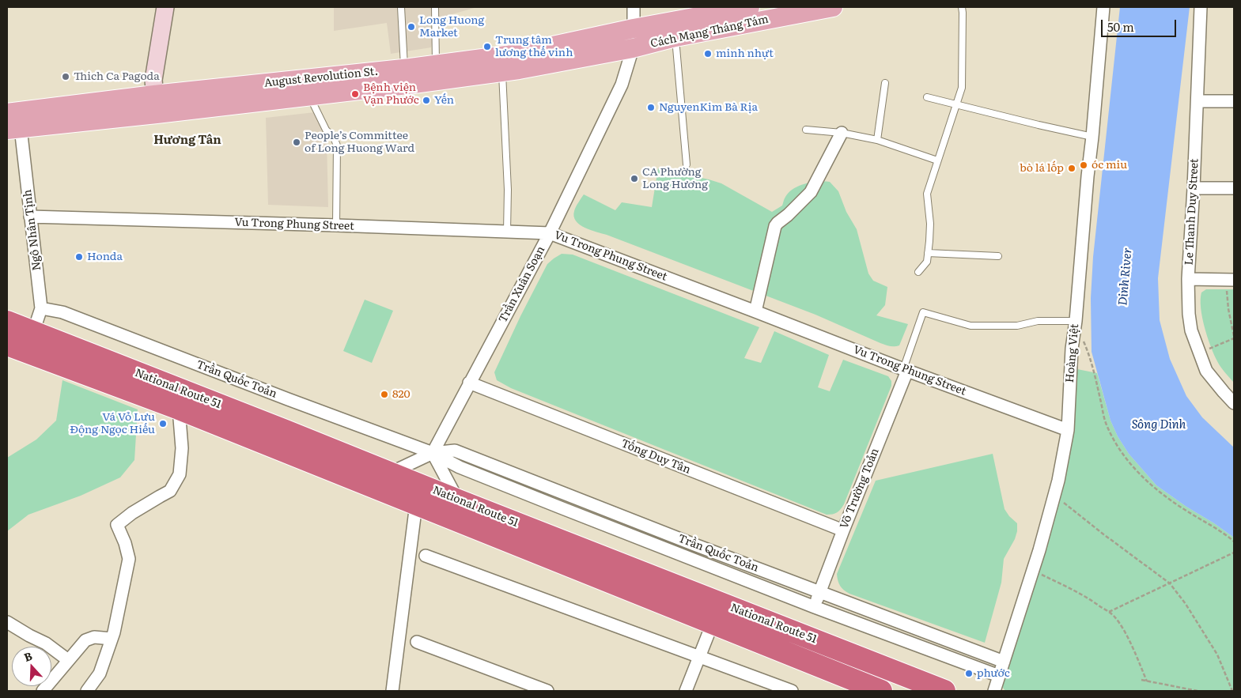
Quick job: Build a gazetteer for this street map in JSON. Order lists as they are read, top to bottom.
{
  "streets": {
    "highway": ["National Route 51"],
    "main road": ["Cách Mạng Tháng Tám", "August Revolution St."],
    "street": [
      "Le Thanh Duy Street",
      "Vu Trong Phung Street",
      "Ngô Nhân Tịnh",
      "Trần Xuân Soạn",
      "Hoàng Việt",
      "Trần Quốc Toản",
      "Tống Duy Tân",
      "Võ Trường Toản"
    ]
  },
  "crossings": [
    ["Cách Mạng Tháng Tám", "August Revolution St."],
    ["Cách Mạng Tháng Tám", "Trần Xuân Soạn"],
    ["August Revolution St.", "Ngô Nhân Tịnh"],
    ["August Revolution St.", "Trần Xuân Soạn"],
    ["Vu Trong Phung Street", "Ngô Nhân Tịnh"],
    ["Vu Trong Phung Street", "Trần Xuân Soạn"],
    ["Vu Trong Phung Street", "Hoàng Việt"],
    ["Vu Trong Phung Street", "Võ Trường Toản"],
    ["Ngô Nhân Tịnh", "Trần Quốc Toản"],
    ["Ngô Nhân Tịnh", "National Route 51"],
    ["Trần Xuân Soạn", "Trần Quốc Toản"],
    ["Trần Xuân Soạn", "Tống Duy Tân"],
    ["Hoàng Việt", "Trần Quốc Toản"],
    ["Trần Quốc Toản", "Võ Trường Toản"],
    ["Tống Duy Tân", "Võ Trường Toản"]
  ],
  "districts": ["Hương Tân"],
  "water": ["Dinh River", "Sông Dinh"],
  "places": [
    "Long Huong Market",
    "Trung tâm lương thế vinh",
    "minh nhựt",
    "Thich Ca Pagoda",
    "Bệnh viện Vạn Phước",
    "Yến",
    "NguyenKim Bà Rịa",
    "People’s Committee of Long Huong Ward",
    "óc miu",
    "bò lá lốp",
    "CA Phường Long Hương",
    "Honda",
    "820",
    "Vá Vỏ Lưu Động Ngọc Hiếu",
    "phước"
  ],
  "scale_bar": "50 m",
  "north": "top"
}
